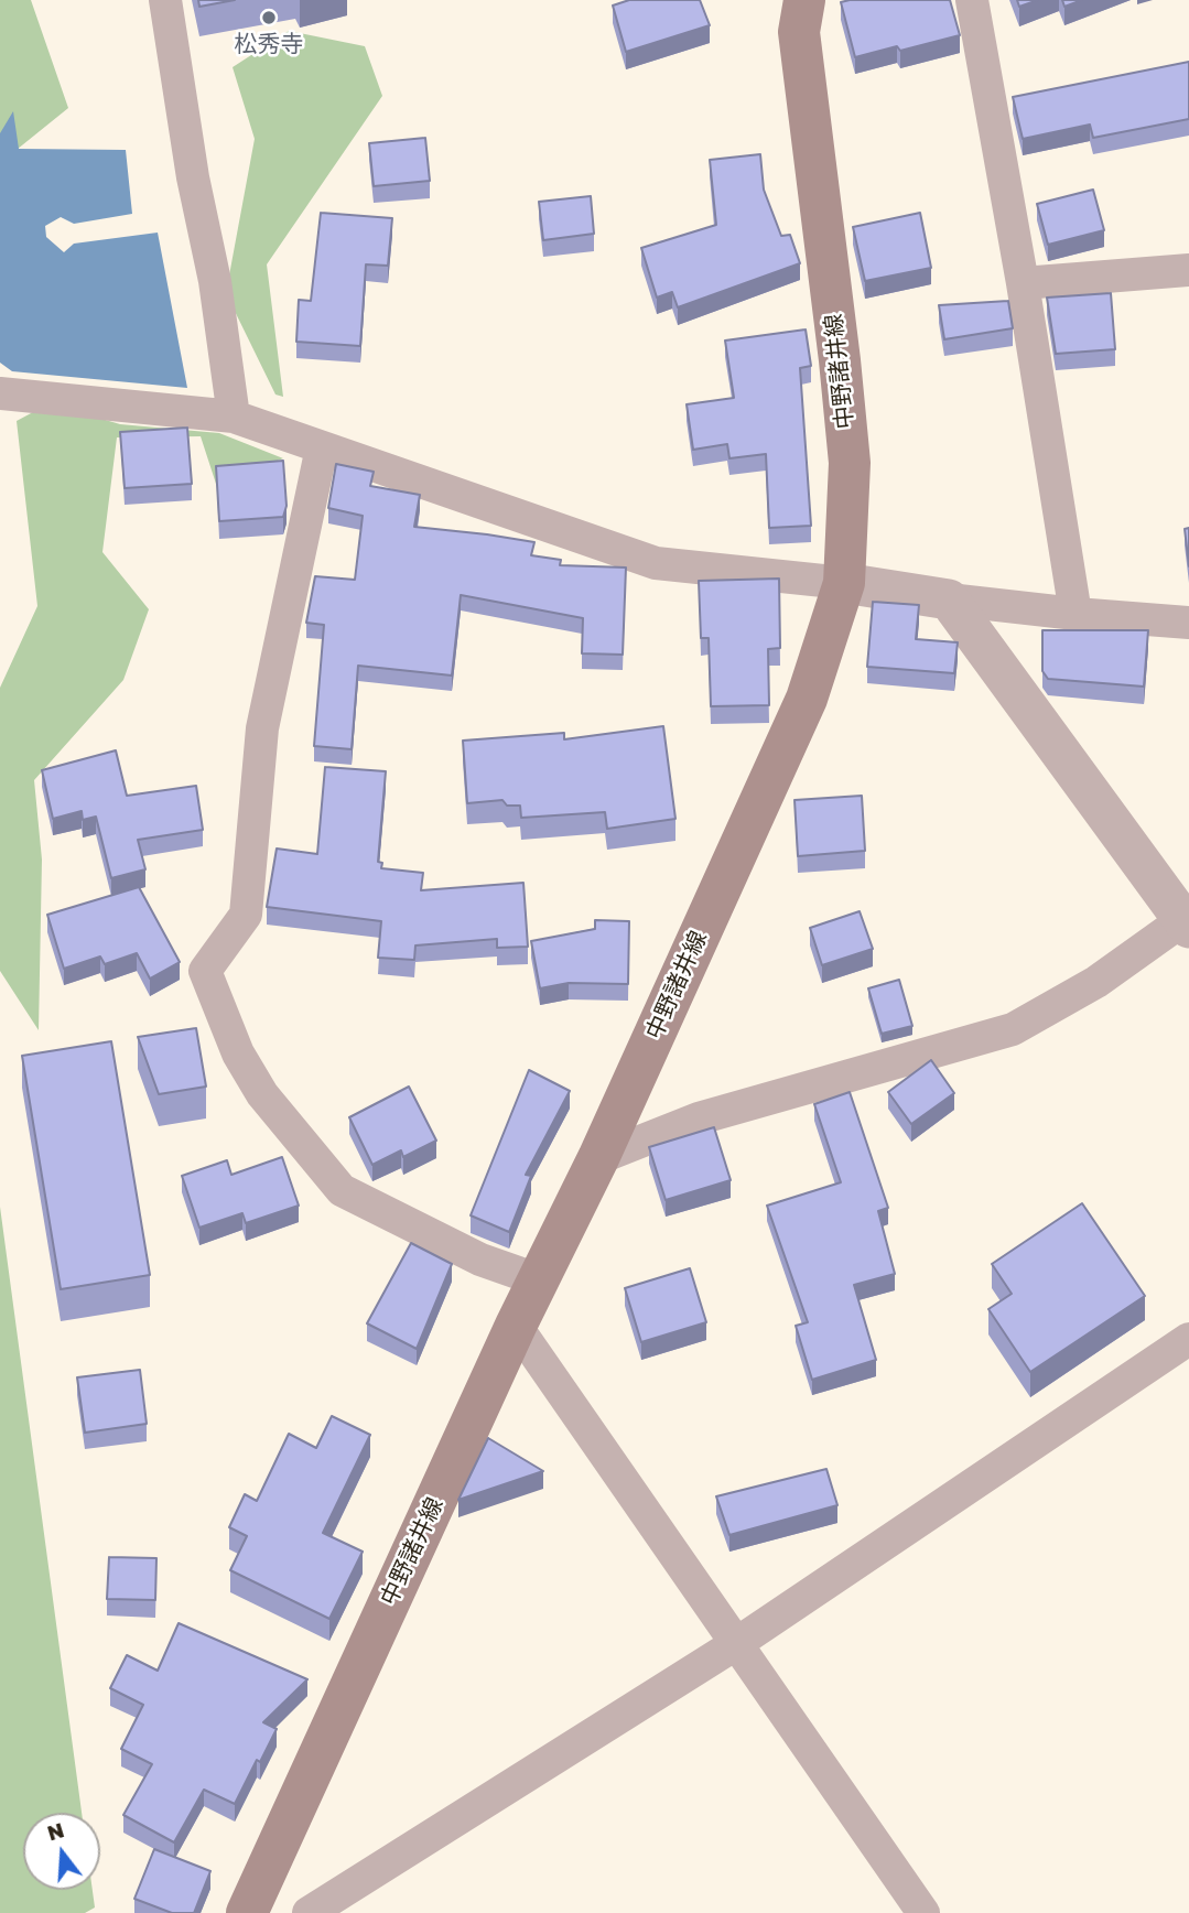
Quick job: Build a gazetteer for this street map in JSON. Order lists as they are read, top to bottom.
{
  "streets": {
    "main road": ["中野諸井線"]
  },
  "places": ["松秀寺"],
  "north": "top"
}
